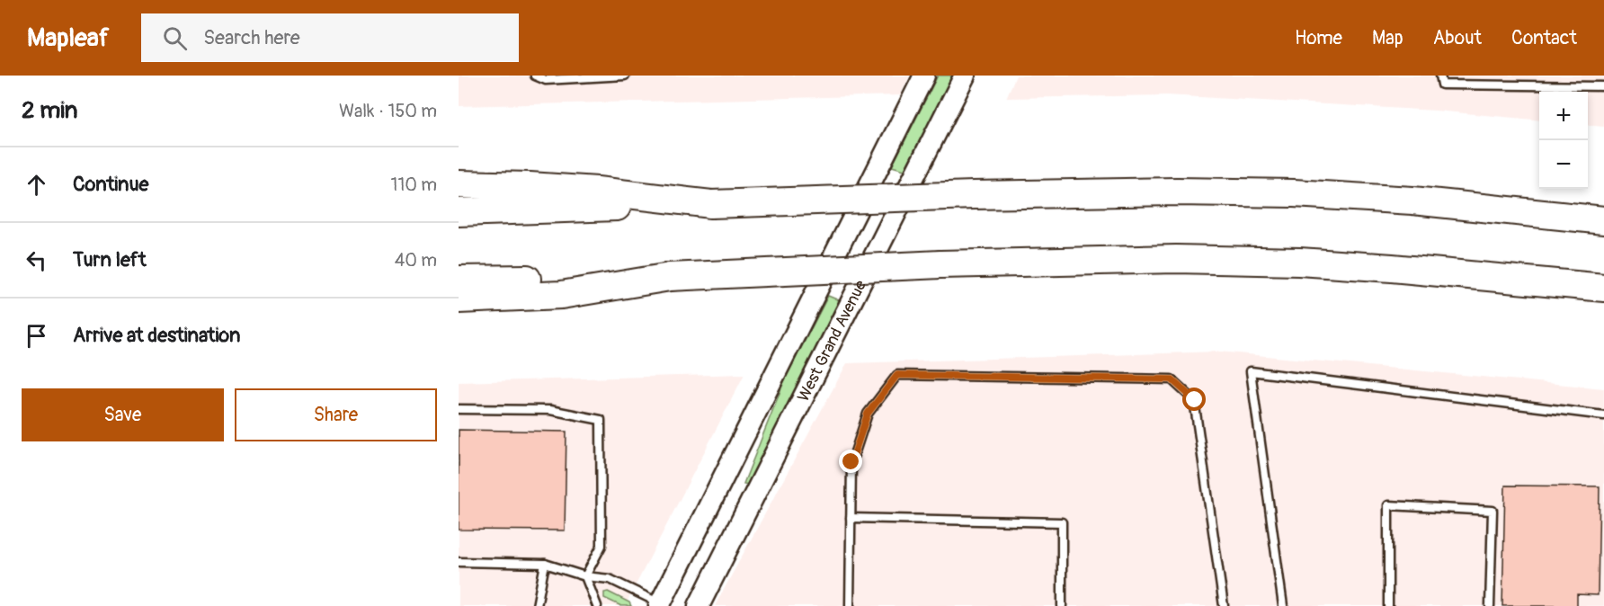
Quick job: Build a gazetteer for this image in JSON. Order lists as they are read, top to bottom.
{
  "streets": {
    "main road": ["West Grand Avenue"]
  },
  "page": {
    "header": "Mapleaf",
    "search": "Search here",
    "nav": [
      "Home",
      "Map",
      "About",
      "Contact"
    ],
    "heading": ["2 min", "Walk · 150 m"],
    "map_buttons": ["+", "−"],
    "list": [
      ["Continue", "110 m"],
      ["Turn left", "40 m"],
      "Arrive at destination"
    ],
    "buttons": ["Save", "Share"]
  }
}
